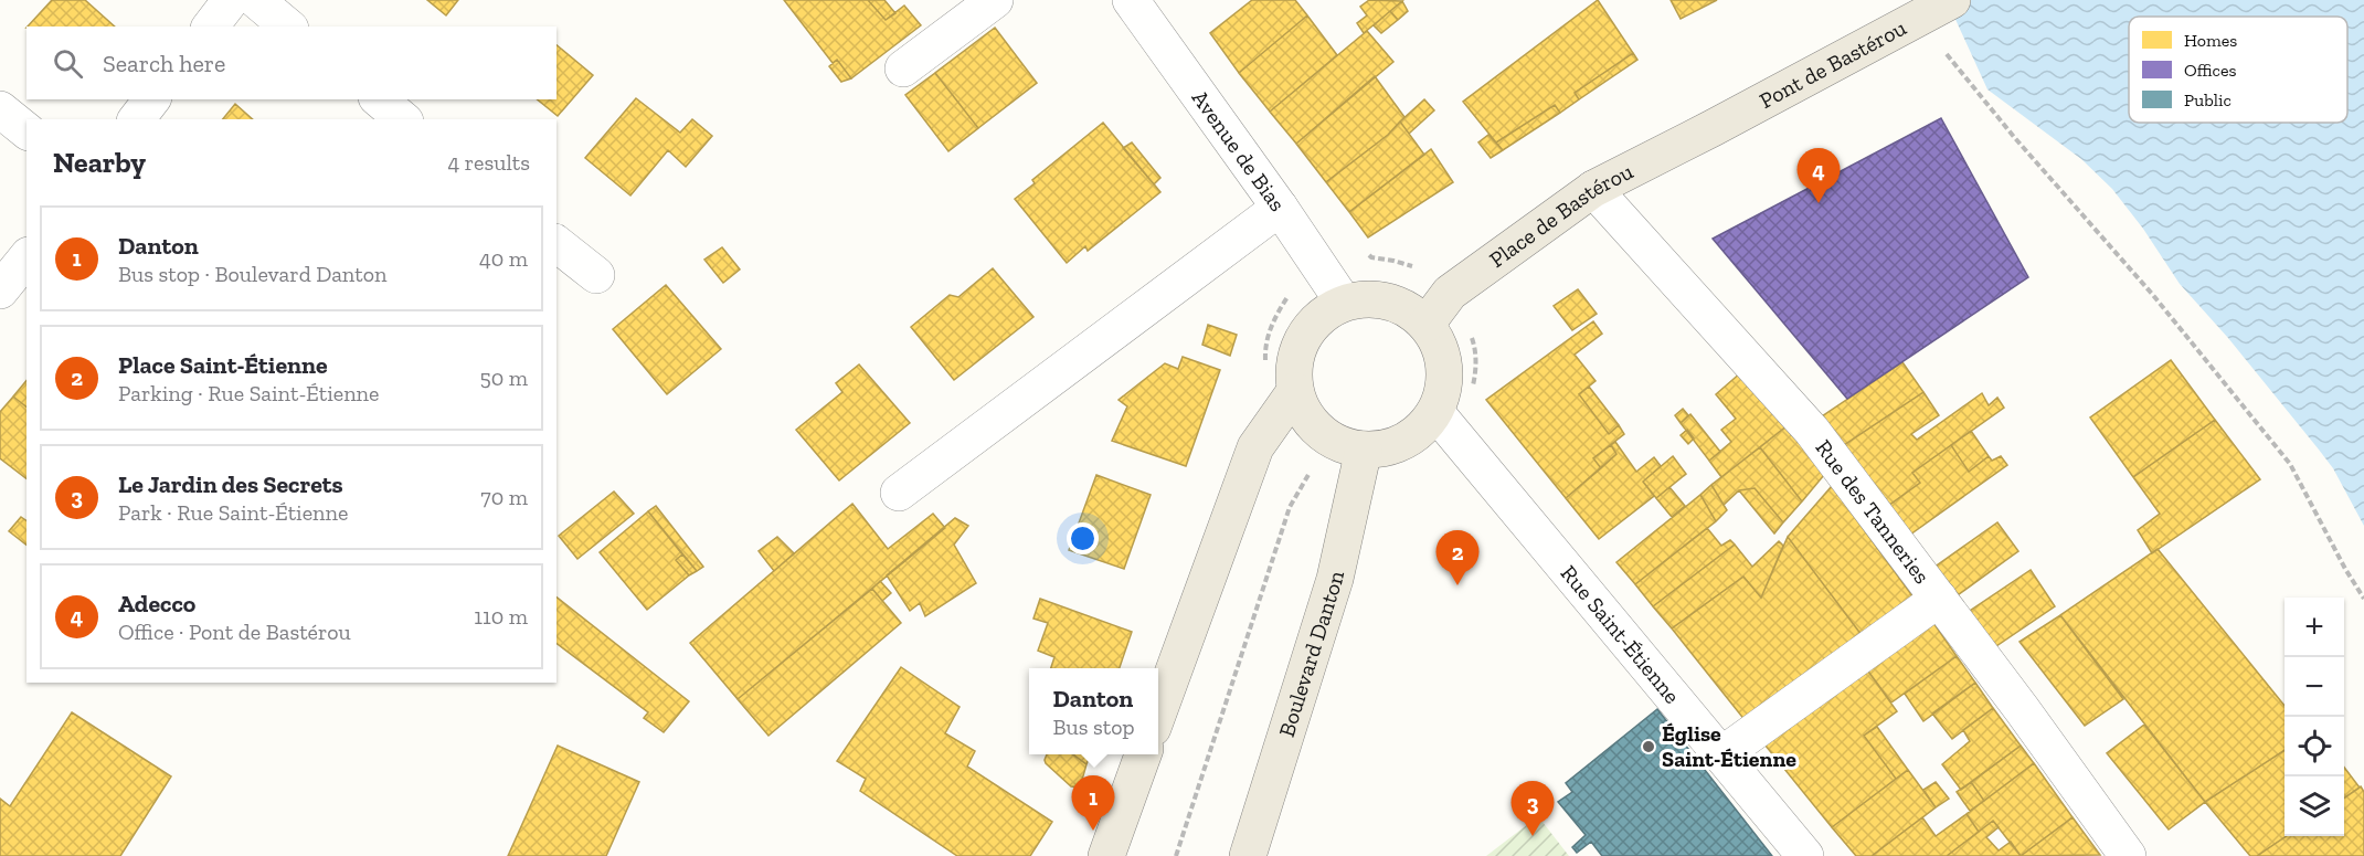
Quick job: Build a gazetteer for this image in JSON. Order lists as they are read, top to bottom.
{
  "streets": {
    "main road": ["Pont de Bastérou", "Place de Bastérou", "Boulevard Danton"],
    "street": ["Avenue de Bias", "Rue des Tanneries", "Rue Saint-Étienne"]
  },
  "crossings": [
    ["Pont de Bastérou", "Place de Bastérou"],
    ["Avenue de Bias", "Place de Bastérou"],
    ["Avenue de Bias", "Rue Saint-Étienne"],
    ["Avenue de Bias", "Boulevard Danton"],
    ["Place de Bastérou", "Rue des Tanneries"],
    ["Place de Bastérou", "Rue Saint-Étienne"],
    ["Place de Bastérou", "Boulevard Danton"],
    ["Rue Saint-Étienne", "Boulevard Danton"]
  ],
  "places": ["Église Saint-Étienne"],
  "legend": ["Homes", "Offices", "Public"],
  "page": {
    "search": "Search here",
    "heading": ["Nearby", "4 results"],
    "pins": [
      "4",
      "2",
      "1",
      "3"
    ],
    "list": [
      {
        "mark": "1",
        "name": "Danton",
        "note": "Bus stop · Boulevard Danton",
        "value": "40 m"
      },
      {
        "mark": "2",
        "name": "Place Saint-Étienne",
        "note": "Parking · Rue Saint-Étienne",
        "value": "50 m"
      },
      {
        "mark": "3",
        "name": "Le Jardin des Secrets",
        "note": "Park · Rue Saint-Étienne",
        "value": "70 m"
      },
      {
        "mark": "4",
        "name": "Adecco",
        "note": "Office · Pont de Bastérou",
        "value": "110 m"
      }
    ],
    "map_buttons": ["+", "−"],
    "popup": ["Danton", "Bus stop"]
  }
}
